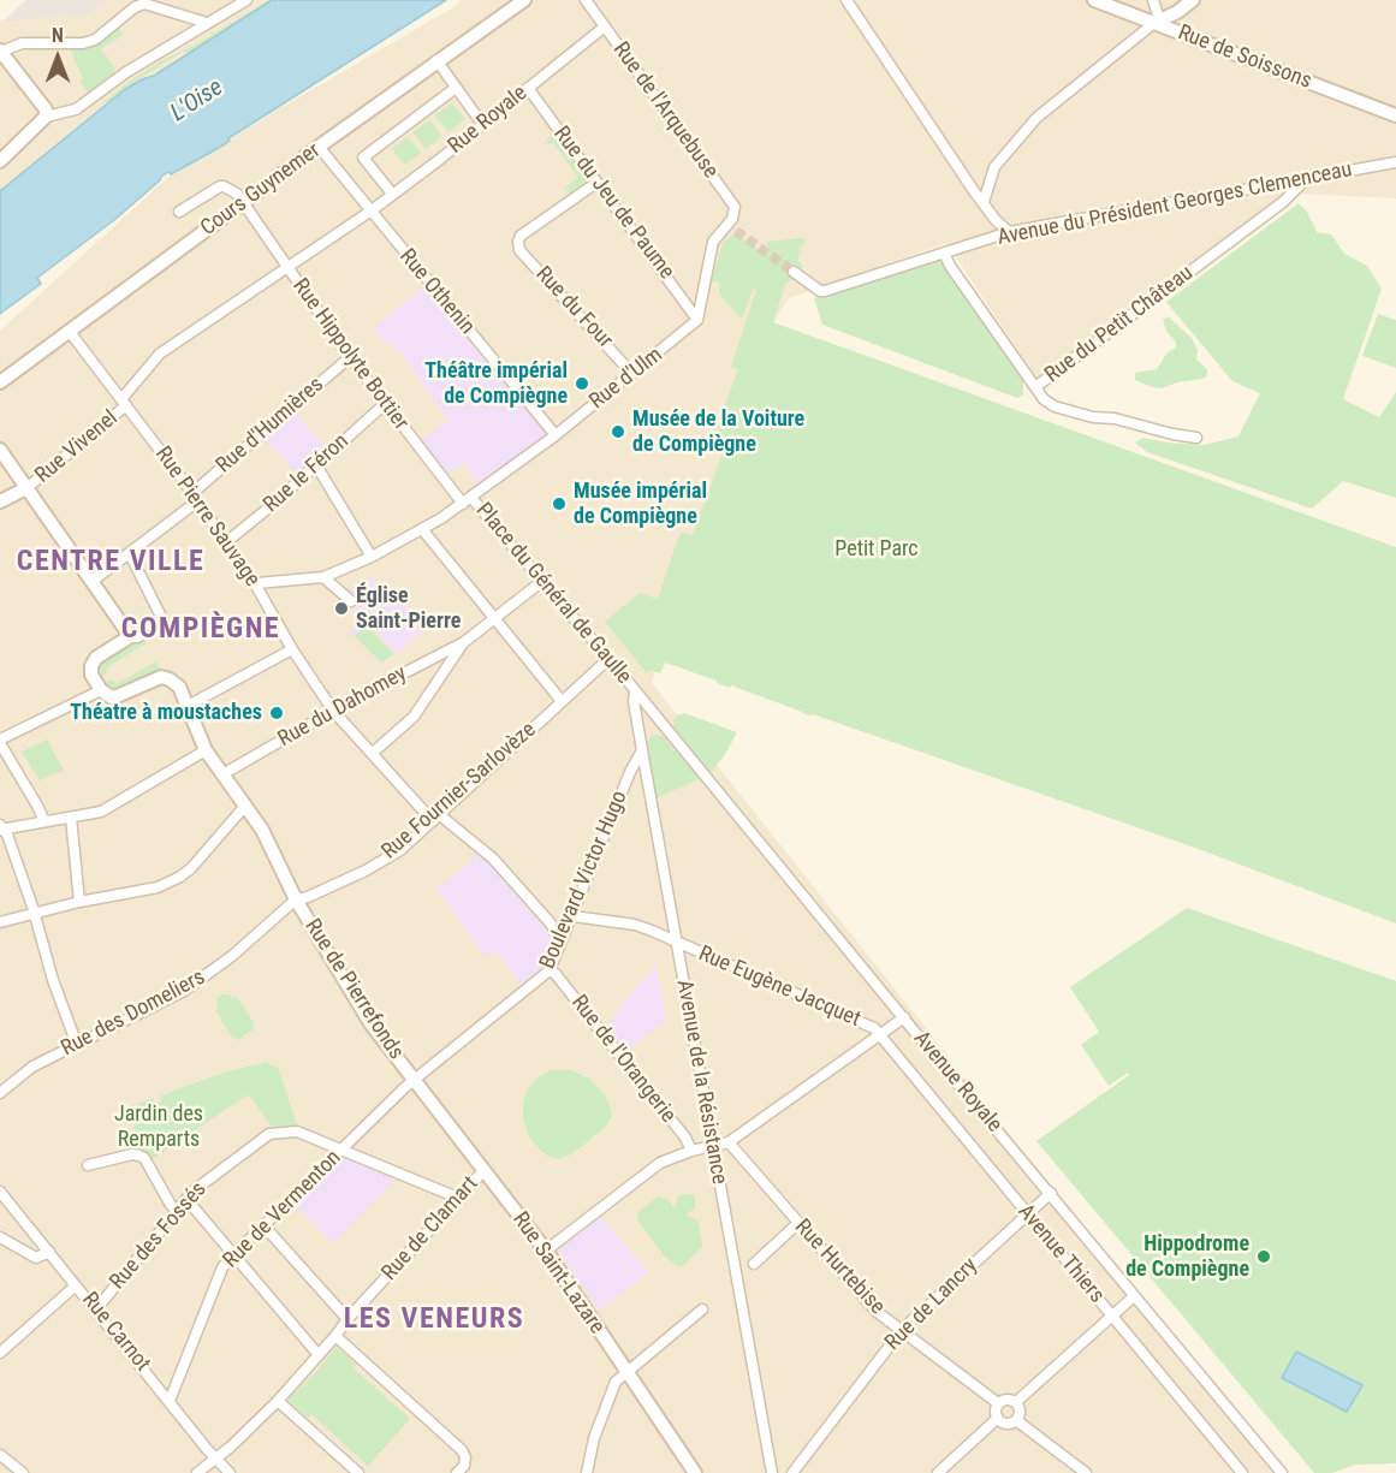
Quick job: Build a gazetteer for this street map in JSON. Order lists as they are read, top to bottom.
{
  "streets": {
    "main road": [
      "Rue de Soissons",
      "Cours Guynemer",
      "Rue de Pierrefonds",
      "Rue Saint-Lazare"
    ],
    "street": [
      "Rue de l'Arquebuse",
      "Rue Royale",
      "Rue du Jeu de Paume",
      "Avenue du Président Georges Clemenceau",
      "Rue Othenin",
      "Rue du Four",
      "Rue du Petit Château",
      "Rue Hippolyte Bottier",
      "Rue d'Ulm",
      "Rue d'Humières",
      "Rue Vivenel",
      "Rue le Féron",
      "Rue Pierre Sauvage",
      "Place du Général de Gaulle",
      "Rue du Dahomey",
      "Rue Fournier-Sarlovèze",
      "Boulevard Victor Hugo",
      "Rue Eugène Jacquet",
      "Rue des Domeliers",
      "Rue de l'Orangerie",
      "Avenue de la Résistance",
      "Avenue Royale",
      "Rue de Vermenton",
      "Rue de Clamart",
      "Rue des Fossés",
      "Avenue Thiers",
      "Rue Hurtebise",
      "Rue de Lancry",
      "Rue Carnot"
    ]
  },
  "crossings": [
    ["Rue de l'Arquebuse", "Rue Royale"],
    ["Rue de l'Arquebuse", "Rue du Jeu de Paume"],
    ["Rue de l'Arquebuse", "Rue d'Ulm"],
    ["Rue Royale", "Rue du Jeu de Paume"],
    ["Rue Royale", "Rue Othenin"],
    ["Rue Royale", "Rue Hippolyte Bottier"],
    ["Rue Royale", "Rue Vivenel"],
    ["Cours Guynemer", "Rue Othenin"],
    ["Cours Guynemer", "Rue Hippolyte Bottier"],
    ["Cours Guynemer", "Rue Pierre Sauvage"],
    ["Rue du Jeu de Paume", "Rue du Four"],
    ["Rue du Jeu de Paume", "Rue d'Ulm"],
    ["Avenue du Président Georges Clemenceau", "Rue du Petit Château"],
    ["Rue Othenin", "Rue d'Ulm"],
    ["Rue du Four", "Rue d'Ulm"],
    ["Rue Hippolyte Bottier", "Rue d'Ulm"],
    ["Rue Hippolyte Bottier", "Rue d'Humières"],
    ["Rue Hippolyte Bottier", "Rue Vivenel"],
    ["Rue Hippolyte Bottier", "Rue le Féron"],
    ["Rue Hippolyte Bottier", "Place du Général de Gaulle"],
    ["Rue d'Ulm", "Rue Pierre Sauvage"],
    ["Rue d'Ulm", "Place du Général de Gaulle"],
    ["Rue d'Humières", "Rue Pierre Sauvage"],
    ["Rue Vivenel", "Rue Pierre Sauvage"],
    ["Rue le Féron", "Rue Pierre Sauvage"],
    ["Rue Pierre Sauvage", "Rue du Dahomey"],
    ["Rue Pierre Sauvage", "Rue Fournier-Sarlovèze"],
    ["Rue Pierre Sauvage", "Boulevard Victor Hugo"],
    ["Rue Pierre Sauvage", "Rue Eugène Jacquet"],
    ["Place du Général de Gaulle", "Rue Fournier-Sarlovèze"],
    ["Place du Général de Gaulle", "Avenue de la Résistance"],
    ["Place du Général de Gaulle", "Avenue Royale"],
    ["Rue du Dahomey", "Rue de Pierrefonds"],
    ["Rue Fournier-Sarlovèze", "Rue de Pierrefonds"],
    ["Rue Fournier-Sarlovèze", "Rue des Domeliers"],
    ["Boulevard Victor Hugo", "Rue Eugène Jacquet"],
    ["Boulevard Victor Hugo", "Rue de Pierrefonds"],
    ["Boulevard Victor Hugo", "Rue de l'Orangerie"],
    ["Boulevard Victor Hugo", "Avenue de la Résistance"],
    ["Boulevard Victor Hugo", "Rue de Vermenton"],
    ["Boulevard Victor Hugo", "Rue Saint-Lazare"],
    ["Rue Eugène Jacquet", "Avenue de la Résistance"],
    ["Rue Eugène Jacquet", "Avenue Thiers"],
    ["Rue de Pierrefonds", "Rue des Domeliers"],
    ["Rue de Pierrefonds", "Rue de Vermenton"],
    ["Rue de Pierrefonds", "Rue Saint-Lazare"],
    ["Avenue de la Résistance", "Avenue Royale"],
    ["Avenue Royale", "Rue de Lancry"],
    ["Rue de Vermenton", "Rue des Fossés"],
    ["Rue de Vermenton", "Rue Saint-Lazare"],
    ["Rue de Vermenton", "Rue Carnot"],
    ["Rue de Clamart", "Rue des Fossés"],
    ["Rue de Clamart", "Rue Saint-Lazare"],
    ["Rue de Clamart", "Rue Carnot"],
    ["Rue des Fossés", "Rue Carnot"],
    ["Avenue Thiers", "Rue de Lancry"],
    ["Rue Hurtebise", "Rue de Lancry"]
  ],
  "districts": ["CENTRE VILLE", "COMPIÈGNE", "LES VENEURS"],
  "water": ["L'Oise"],
  "parks": ["Petit Parc", "Jardin des Remparts"],
  "places": [
    "Théâtre impérial de Compiègne",
    "Musée de la Voiture de Compiègne",
    "Musée impérial de Compiègne",
    "Église Saint-Pierre",
    "Théatre à moustaches",
    "Hippodrome de Compiègne"
  ],
  "north": "top"
}
